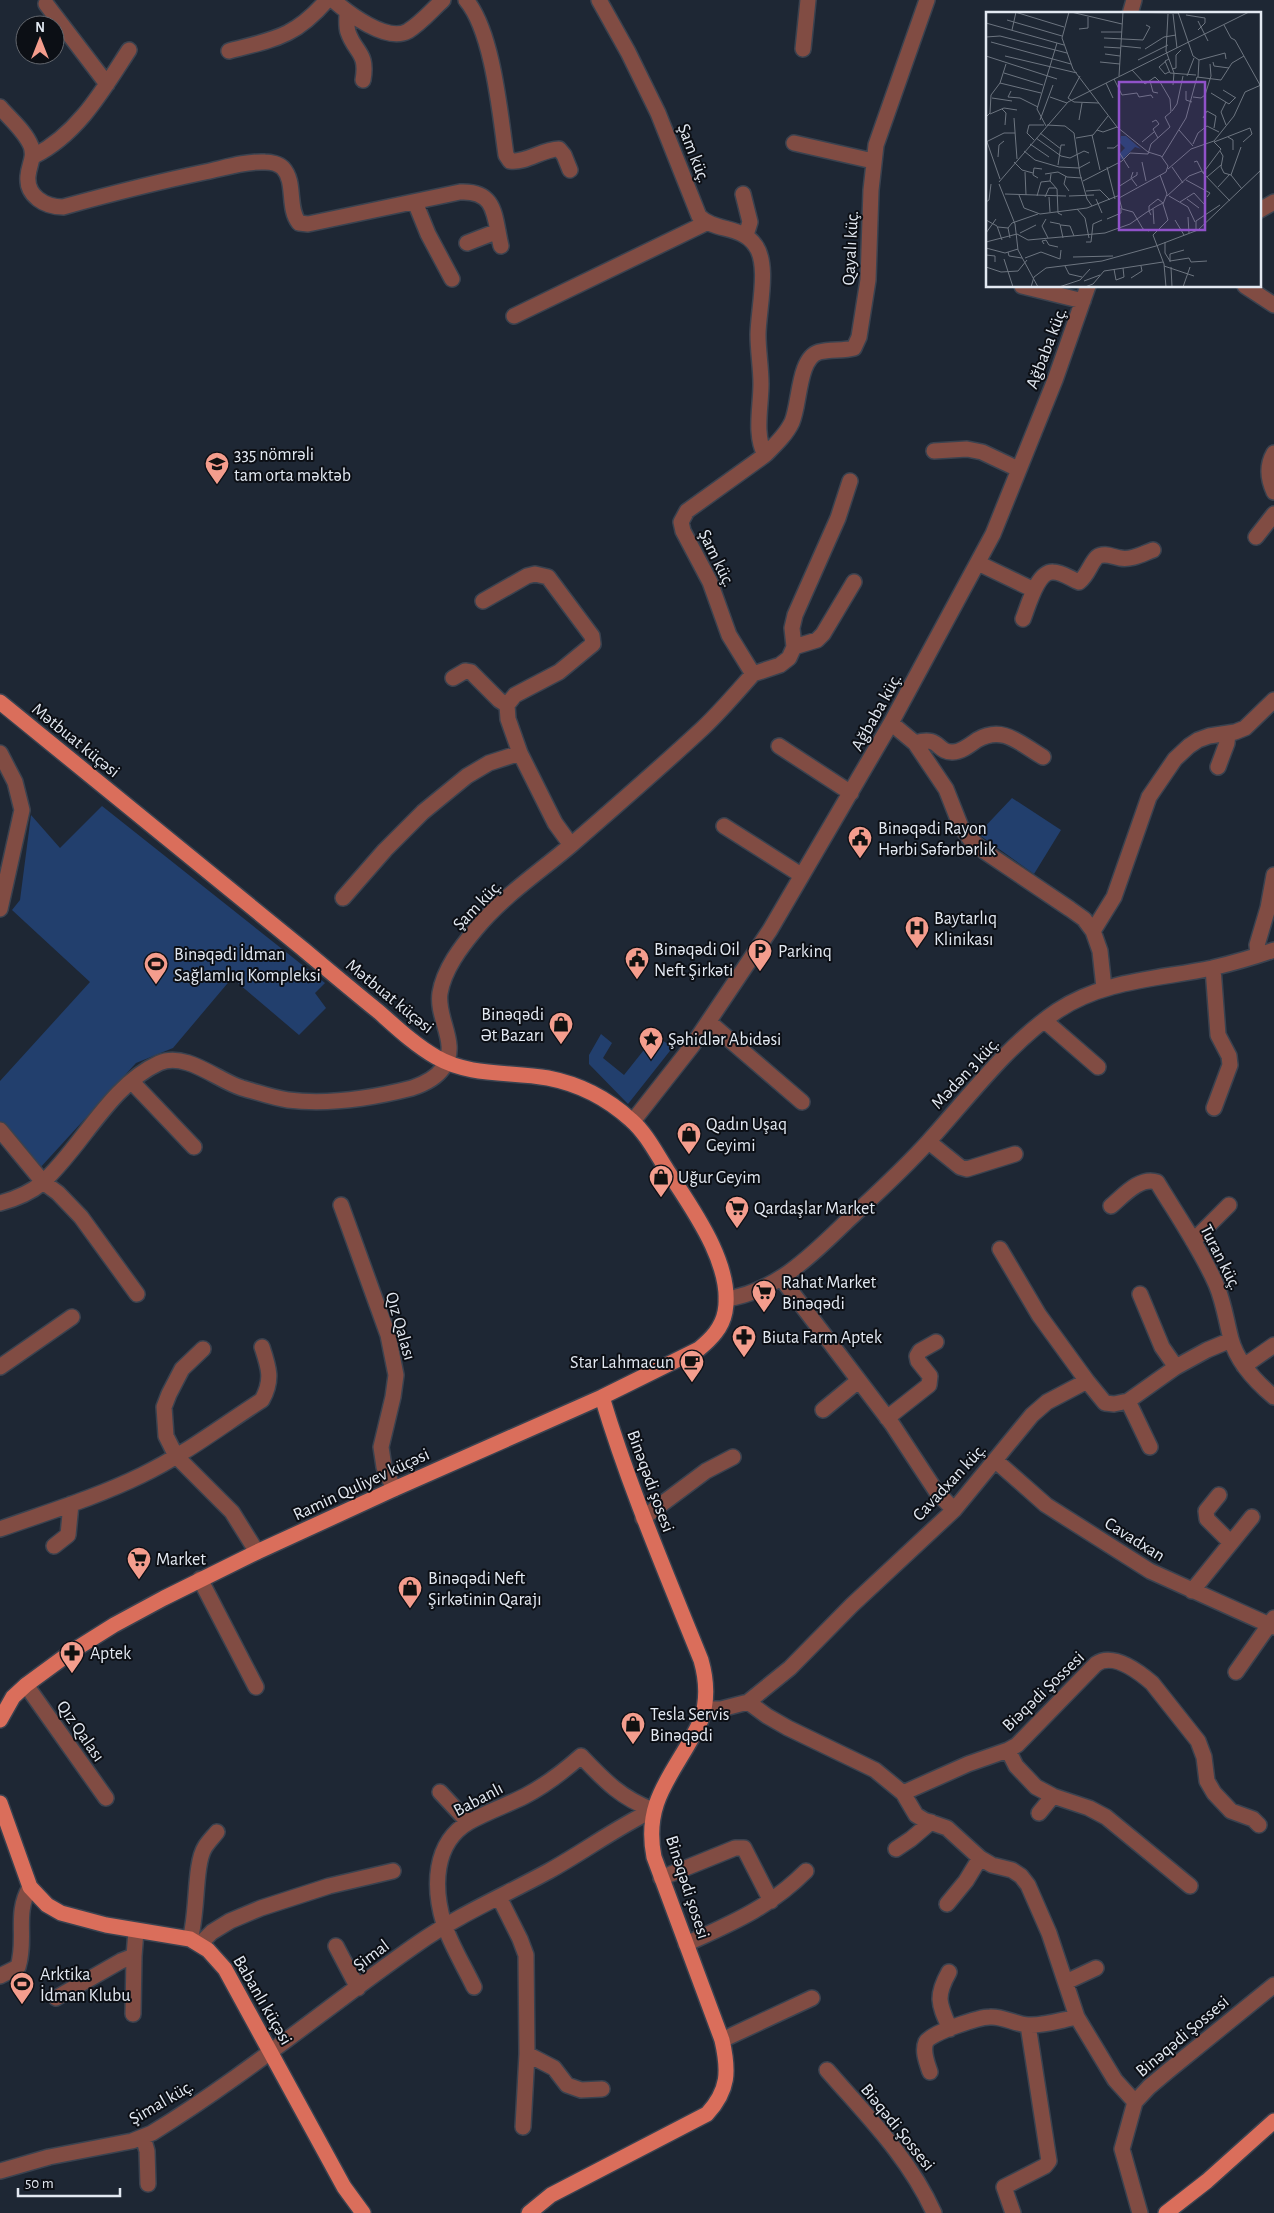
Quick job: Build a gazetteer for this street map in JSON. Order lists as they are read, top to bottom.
{
  "streets": {
    "main road": [
      "Mətbuat küçəsi",
      "Binəqədi şosesi",
      "Ramin Quliyev küçəsi",
      "Babanlı küçəsi"
    ],
    "street": [
      "Şam küç.",
      "Qayalı küç.",
      "Ağbaba küç.",
      "Mədən 3 küç.",
      "Turan küç.",
      "Qız Qalası",
      "Cavadxan küç.",
      "Cavadxan",
      "Biəqədi Şossesi",
      "Babanlı",
      "Şimal",
      "Binəqədi Şossesi",
      "Şimal küç."
    ]
  },
  "crossings": [
    ["Şam küç.", "Qayalı küç."],
    ["Şam küç.", "Mətbuat küçəsi"],
    ["Ağbaba küç.", "Mətbuat küçəsi"],
    ["Mətbuat küçəsi", "Mədən 3 küç."],
    ["Mətbuat küçəsi", "Ramin Quliyev küçəsi"],
    ["Mədən 3 küç.", "Ramin Quliyev küçəsi"],
    ["Qız Qalası", "Ramin Quliyev küçəsi"],
    ["Binəqədi şosesi", "Cavadxan küç."],
    ["Binəqədi şosesi", "Ramin Quliyev küçəsi"],
    ["Binəqədi şosesi", "Babanlı"],
    ["Binəqədi şosesi", "Şimal"],
    ["Cavadxan küç.", "Cavadxan"],
    ["Babanlı", "Şimal"],
    ["Şimal", "Babanlı küçəsi"],
    ["Şimal", "Şimal küç."],
    ["Babanlı küçəsi", "Şimal küç."]
  ],
  "places": {
    "school or university": ["335 nömrəli tam orta məktəb"],
    "public building": ["Binəqədi Rayon Hərbi Səfərbərlik", "Binəqədi Oil Neft Şirkəti"],
    "hospital": ["Baytarlıq Klinikası"],
    "parking": ["Parkinq"],
    "sports": ["Binəqədi İdman Sağlamlıq Kompleksi", "Arktika İdman Klubu"],
    "shop": [
      "Binəqədi Ət Bazarı",
      "Qadın Uşaq Geyimi",
      "Uğur Geyim",
      "Binəqədi Neft Şirkətinin Qarajı",
      "Tesla Servis Binəqədi"
    ],
    "place": ["Şəhidlər Abidəsi"],
    "supermarket": ["Qardaşlar Market", "Rahat Market Binəqədi", "Market"],
    "pharmacy": ["Biuta Farm Aptek", "Aptek"],
    "cafe": ["Star Lahmacun"]
  },
  "scale_bar": "50 m",
  "north": "top"
}
